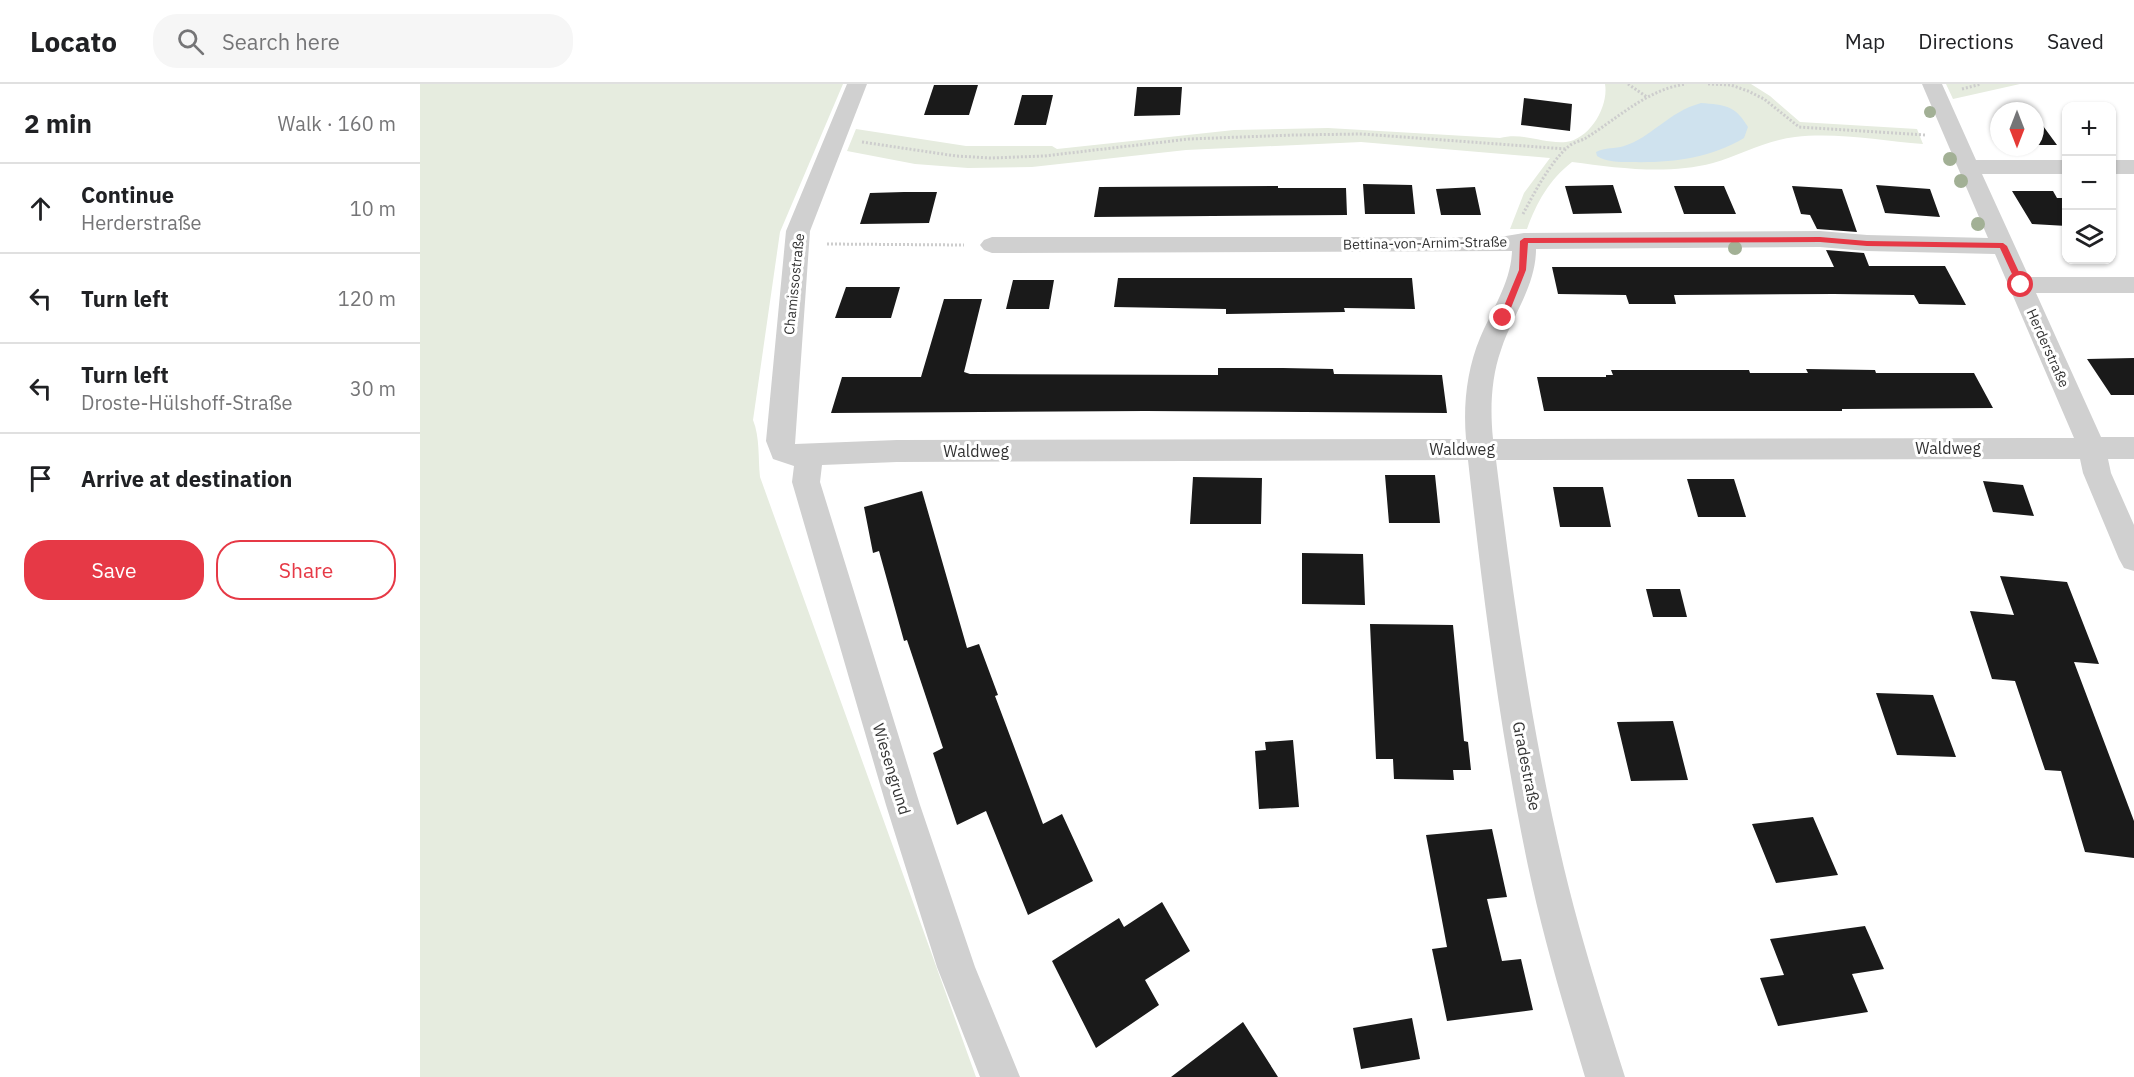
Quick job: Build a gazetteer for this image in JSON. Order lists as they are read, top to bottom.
{
  "streets": {
    "street": [
      "Bettina-von-Arnim-Straße",
      "Chamissostraße",
      "Herderstraße",
      "Waldweg",
      "Gradestraße",
      "Wiesengrund"
    ]
  },
  "crossings": [
    ["Bettina-von-Arnim-Straße", "Herderstraße"],
    ["Bettina-von-Arnim-Straße", "Gradestraße"],
    ["Chamissostraße", "Waldweg"],
    ["Chamissostraße", "Wiesengrund"],
    ["Herderstraße", "Waldweg"],
    ["Waldweg", "Gradestraße"],
    ["Waldweg", "Wiesengrund"]
  ],
  "north": "bottom",
  "page": {
    "header": "Locato",
    "search": "Search here",
    "nav": ["Map", "Directions", "Saved"],
    "heading": ["2 min", "Walk · 160 m"],
    "map_buttons": ["+", "−"],
    "list": [
      ["Continue", "Herderstraße", "10 m"],
      ["Turn left", "120 m"],
      ["Turn left", "Droste-Hülshoff-Straße", "30 m"],
      "Arrive at destination"
    ],
    "buttons": ["Save", "Share"]
  }
}
